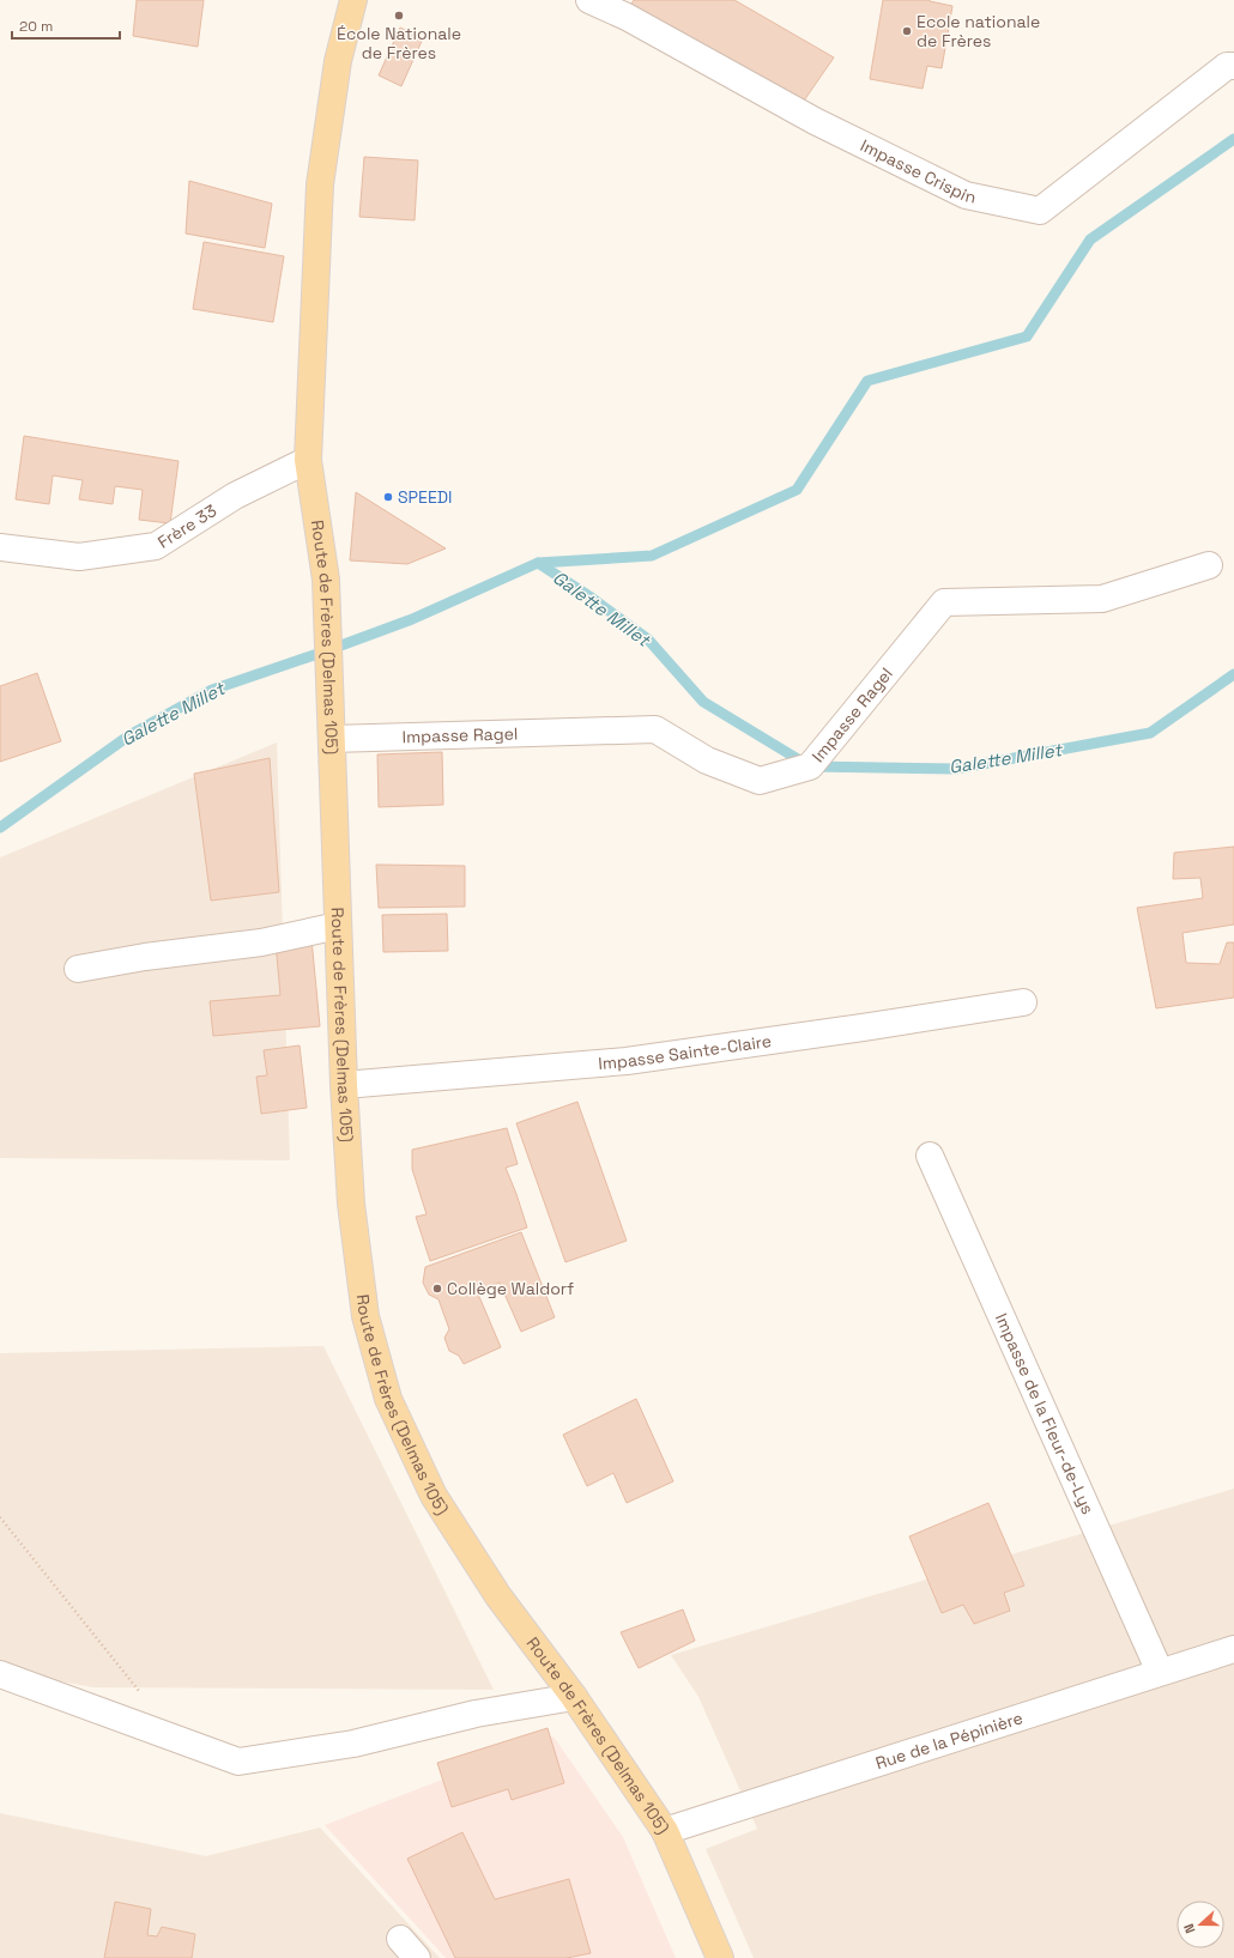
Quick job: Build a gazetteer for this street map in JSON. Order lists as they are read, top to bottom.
{
  "streets": {
    "main road": ["Route de Frères (Delmas 105)"],
    "street": [
      "Impasse Crispin",
      "Frère 33",
      "Impasse Ragel",
      "Impasse Sainte-Claire",
      "Impasse de la Fleur-de-Lys",
      "Rue de la Pépinière"
    ]
  },
  "crossings": [
    ["Frère 33", "Route de Frères (Delmas 105)"],
    ["Route de Frères (Delmas 105)", "Impasse Ragel"],
    ["Route de Frères (Delmas 105)", "Impasse Sainte-Claire"],
    ["Route de Frères (Delmas 105)", "Rue de la Pépinière"],
    ["Impasse de la Fleur-de-Lys", "Rue de la Pépinière"]
  ],
  "water": ["Galette Millet"],
  "places": [
    "École Nationale de Frères",
    "Ecole nationale de Frères",
    "SPEEDI",
    "Collège Waldorf"
  ],
  "scale_bar": "20 m",
  "north": "left"
}
